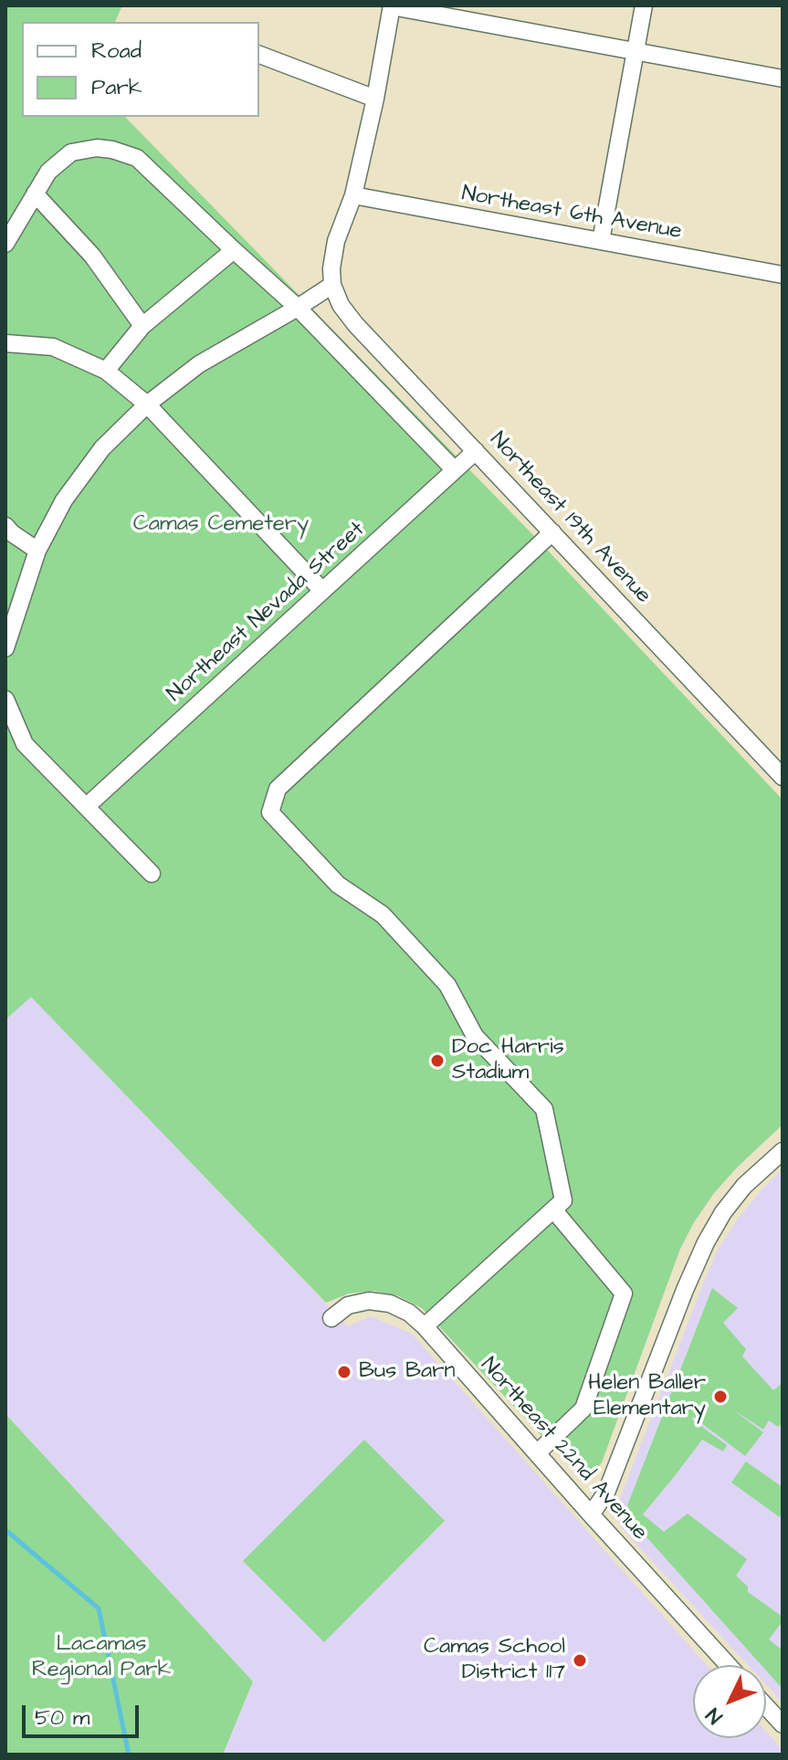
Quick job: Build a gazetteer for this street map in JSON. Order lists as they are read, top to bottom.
{
  "streets": {
    "street": [
      "Northeast 6th Avenue",
      "Northeast 19th Avenue",
      "Northeast Nevada Street",
      "Northeast 22nd Avenue"
    ]
  },
  "crossings": [
    ["Northeast 19th Avenue", "Northeast Nevada Street"]
  ],
  "parks": ["Camas Cemetery", "Lacamas Regional Park"],
  "places": [
    "Doc Harris Stadium",
    "Bus Barn",
    "Helen Baller Elementary",
    "Camas School District 117"
  ],
  "legend": ["Road", "Park"],
  "scale_bar": "50 m",
  "north": "bottom left"
}
